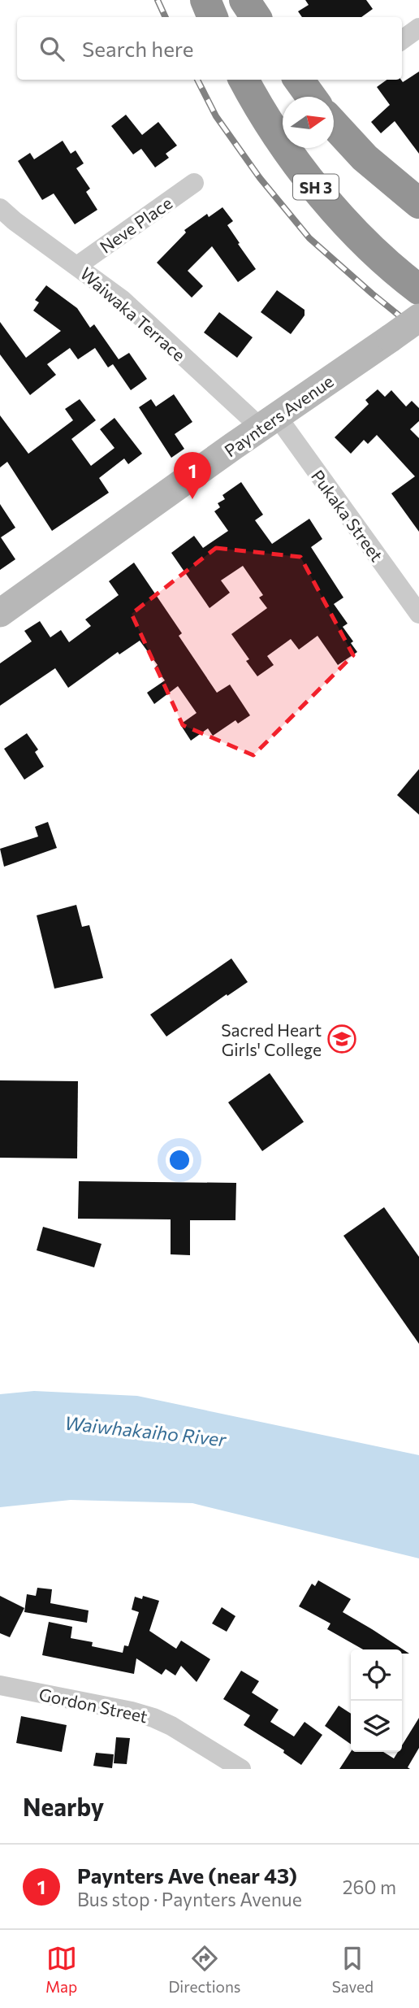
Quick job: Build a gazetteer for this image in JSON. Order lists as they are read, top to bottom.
{
  "streets": {
    "highway": ["SH 3"],
    "street": [
      "Neve Place",
      "Waiwaka Terrace",
      "Paynters Avenue",
      "Pukaka Street",
      "Gordon Street"
    ]
  },
  "crossings": [
    ["Neve Place", "Waiwaka Terrace"],
    ["Waiwaka Terrace", "Paynters Avenue"],
    ["Waiwaka Terrace", "Pukaka Street"],
    ["Paynters Avenue", "Pukaka Street"]
  ],
  "water": ["Waiwhakaiho River"],
  "places": {
    "school or university": ["Sacred Heart Girls' College"]
  },
  "north": "right",
  "page": {
    "search": "Search here",
    "pins": "1",
    "heading": "Nearby",
    "list": [
      {
        "mark": "1",
        "name": "Paynters Ave (near 43)",
        "note": "Bus stop · Paynters Avenue",
        "value": "260 m"
      }
    ],
    "nav": ["Map", "Directions", "Saved"]
  }
}
